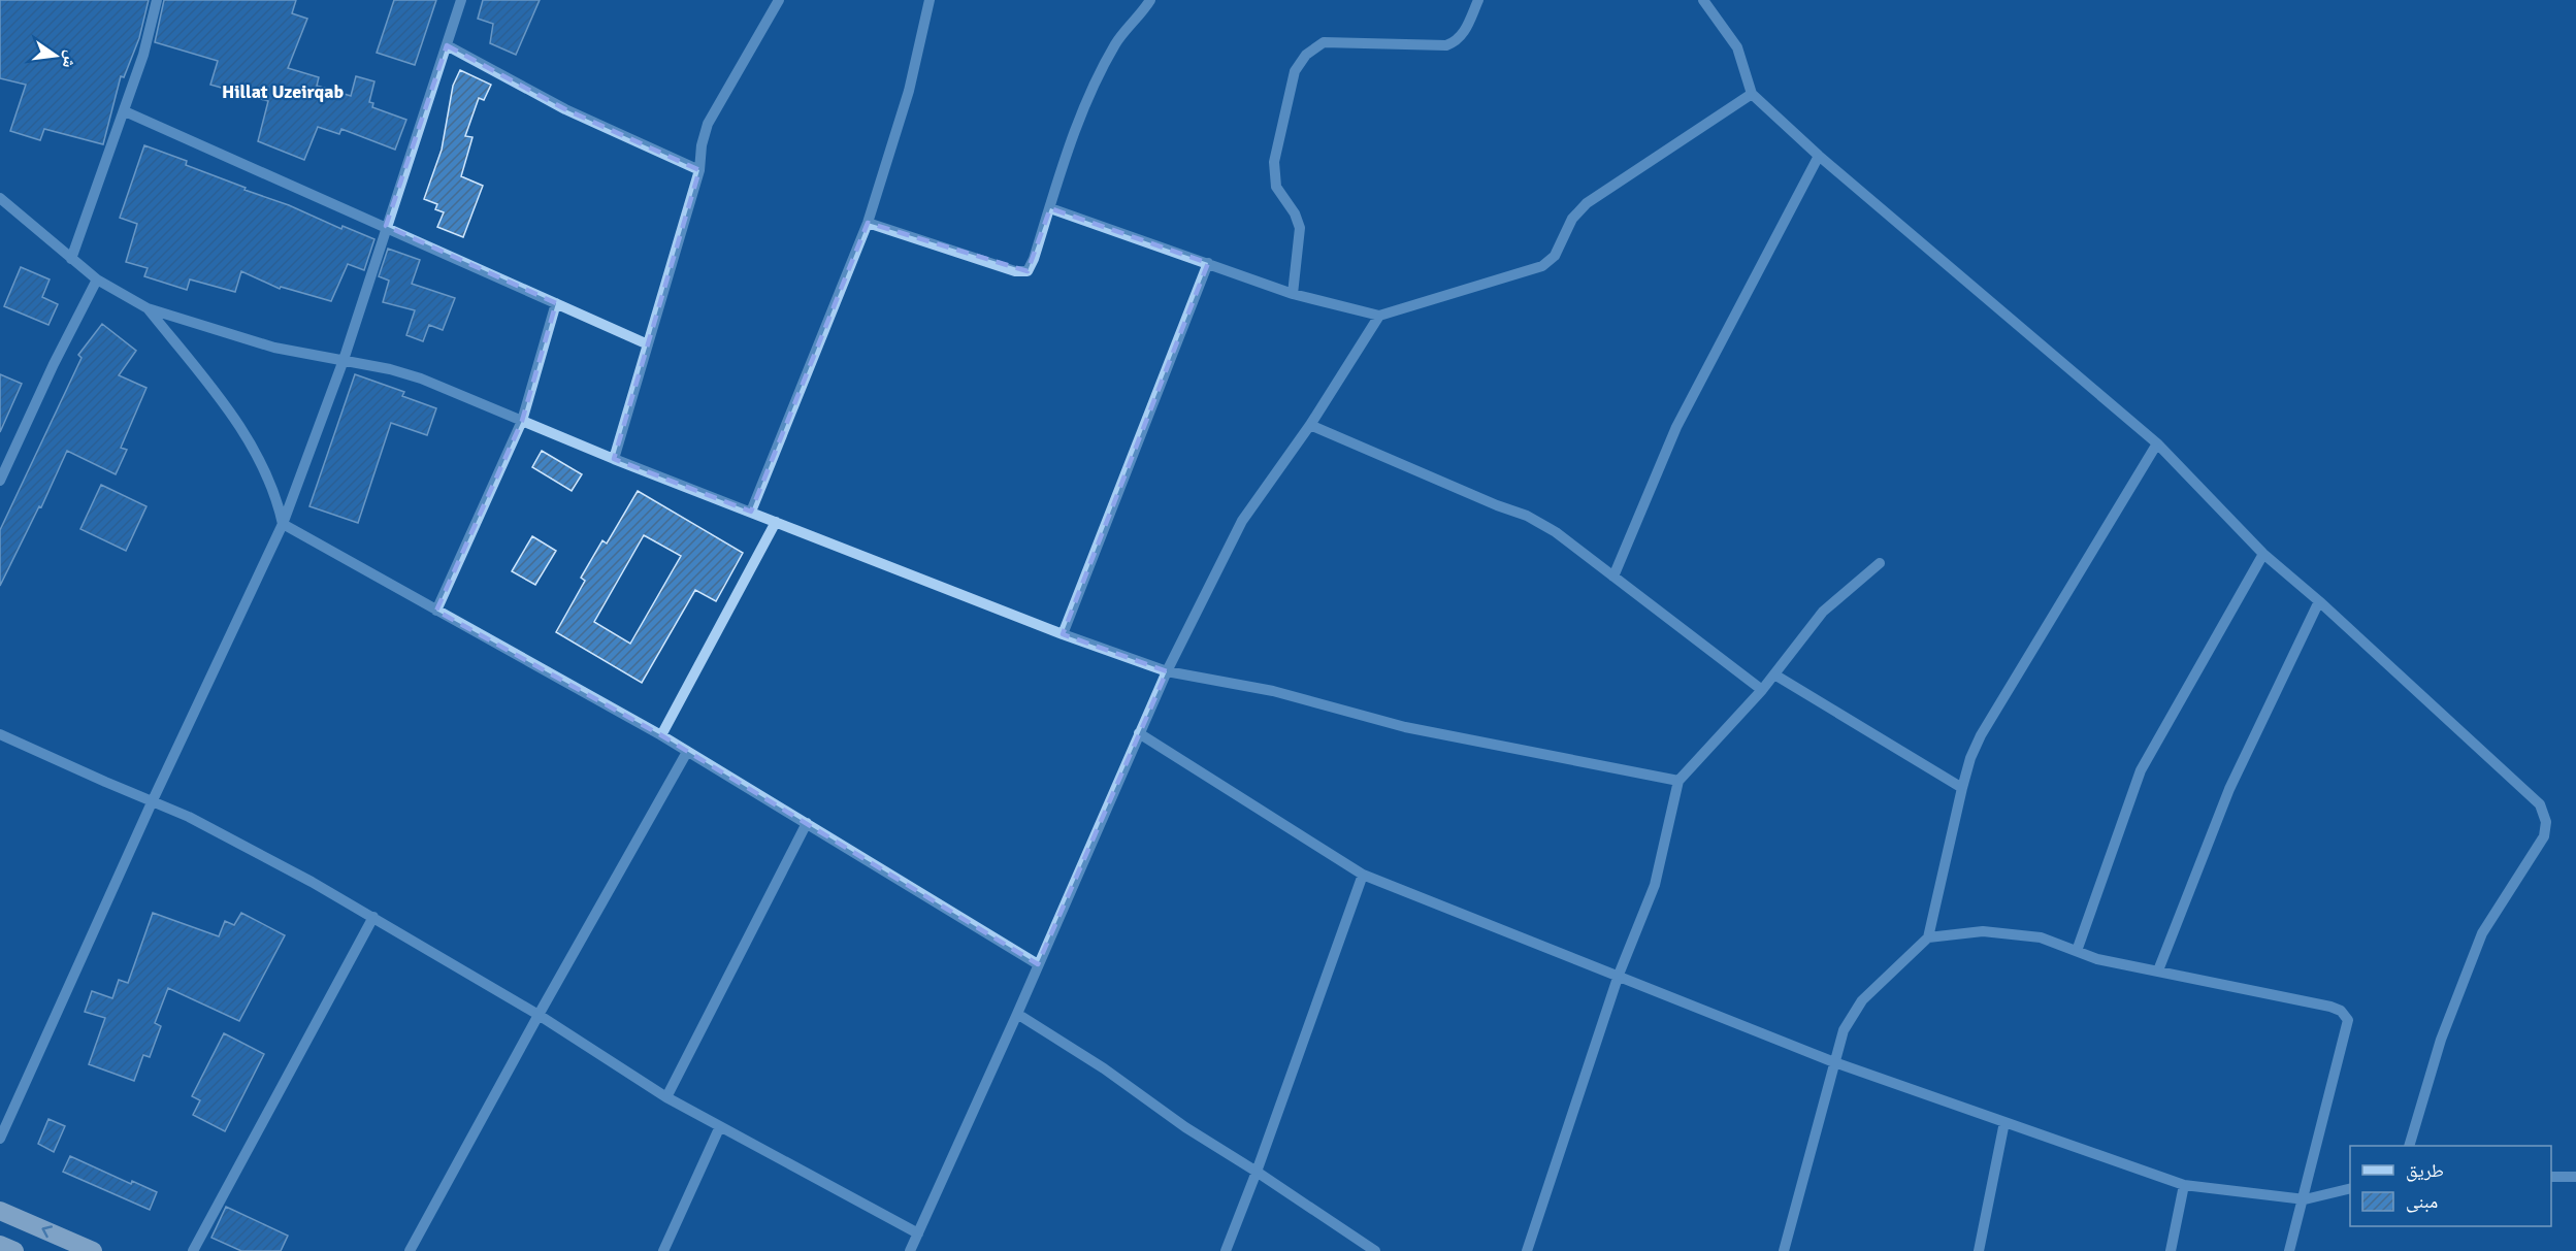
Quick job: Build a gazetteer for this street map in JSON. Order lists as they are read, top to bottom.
{
  "districts": ["Hillat Uzeirqab"],
  "legend": ["طريق", "مبنى"],
  "north": "right"
}
